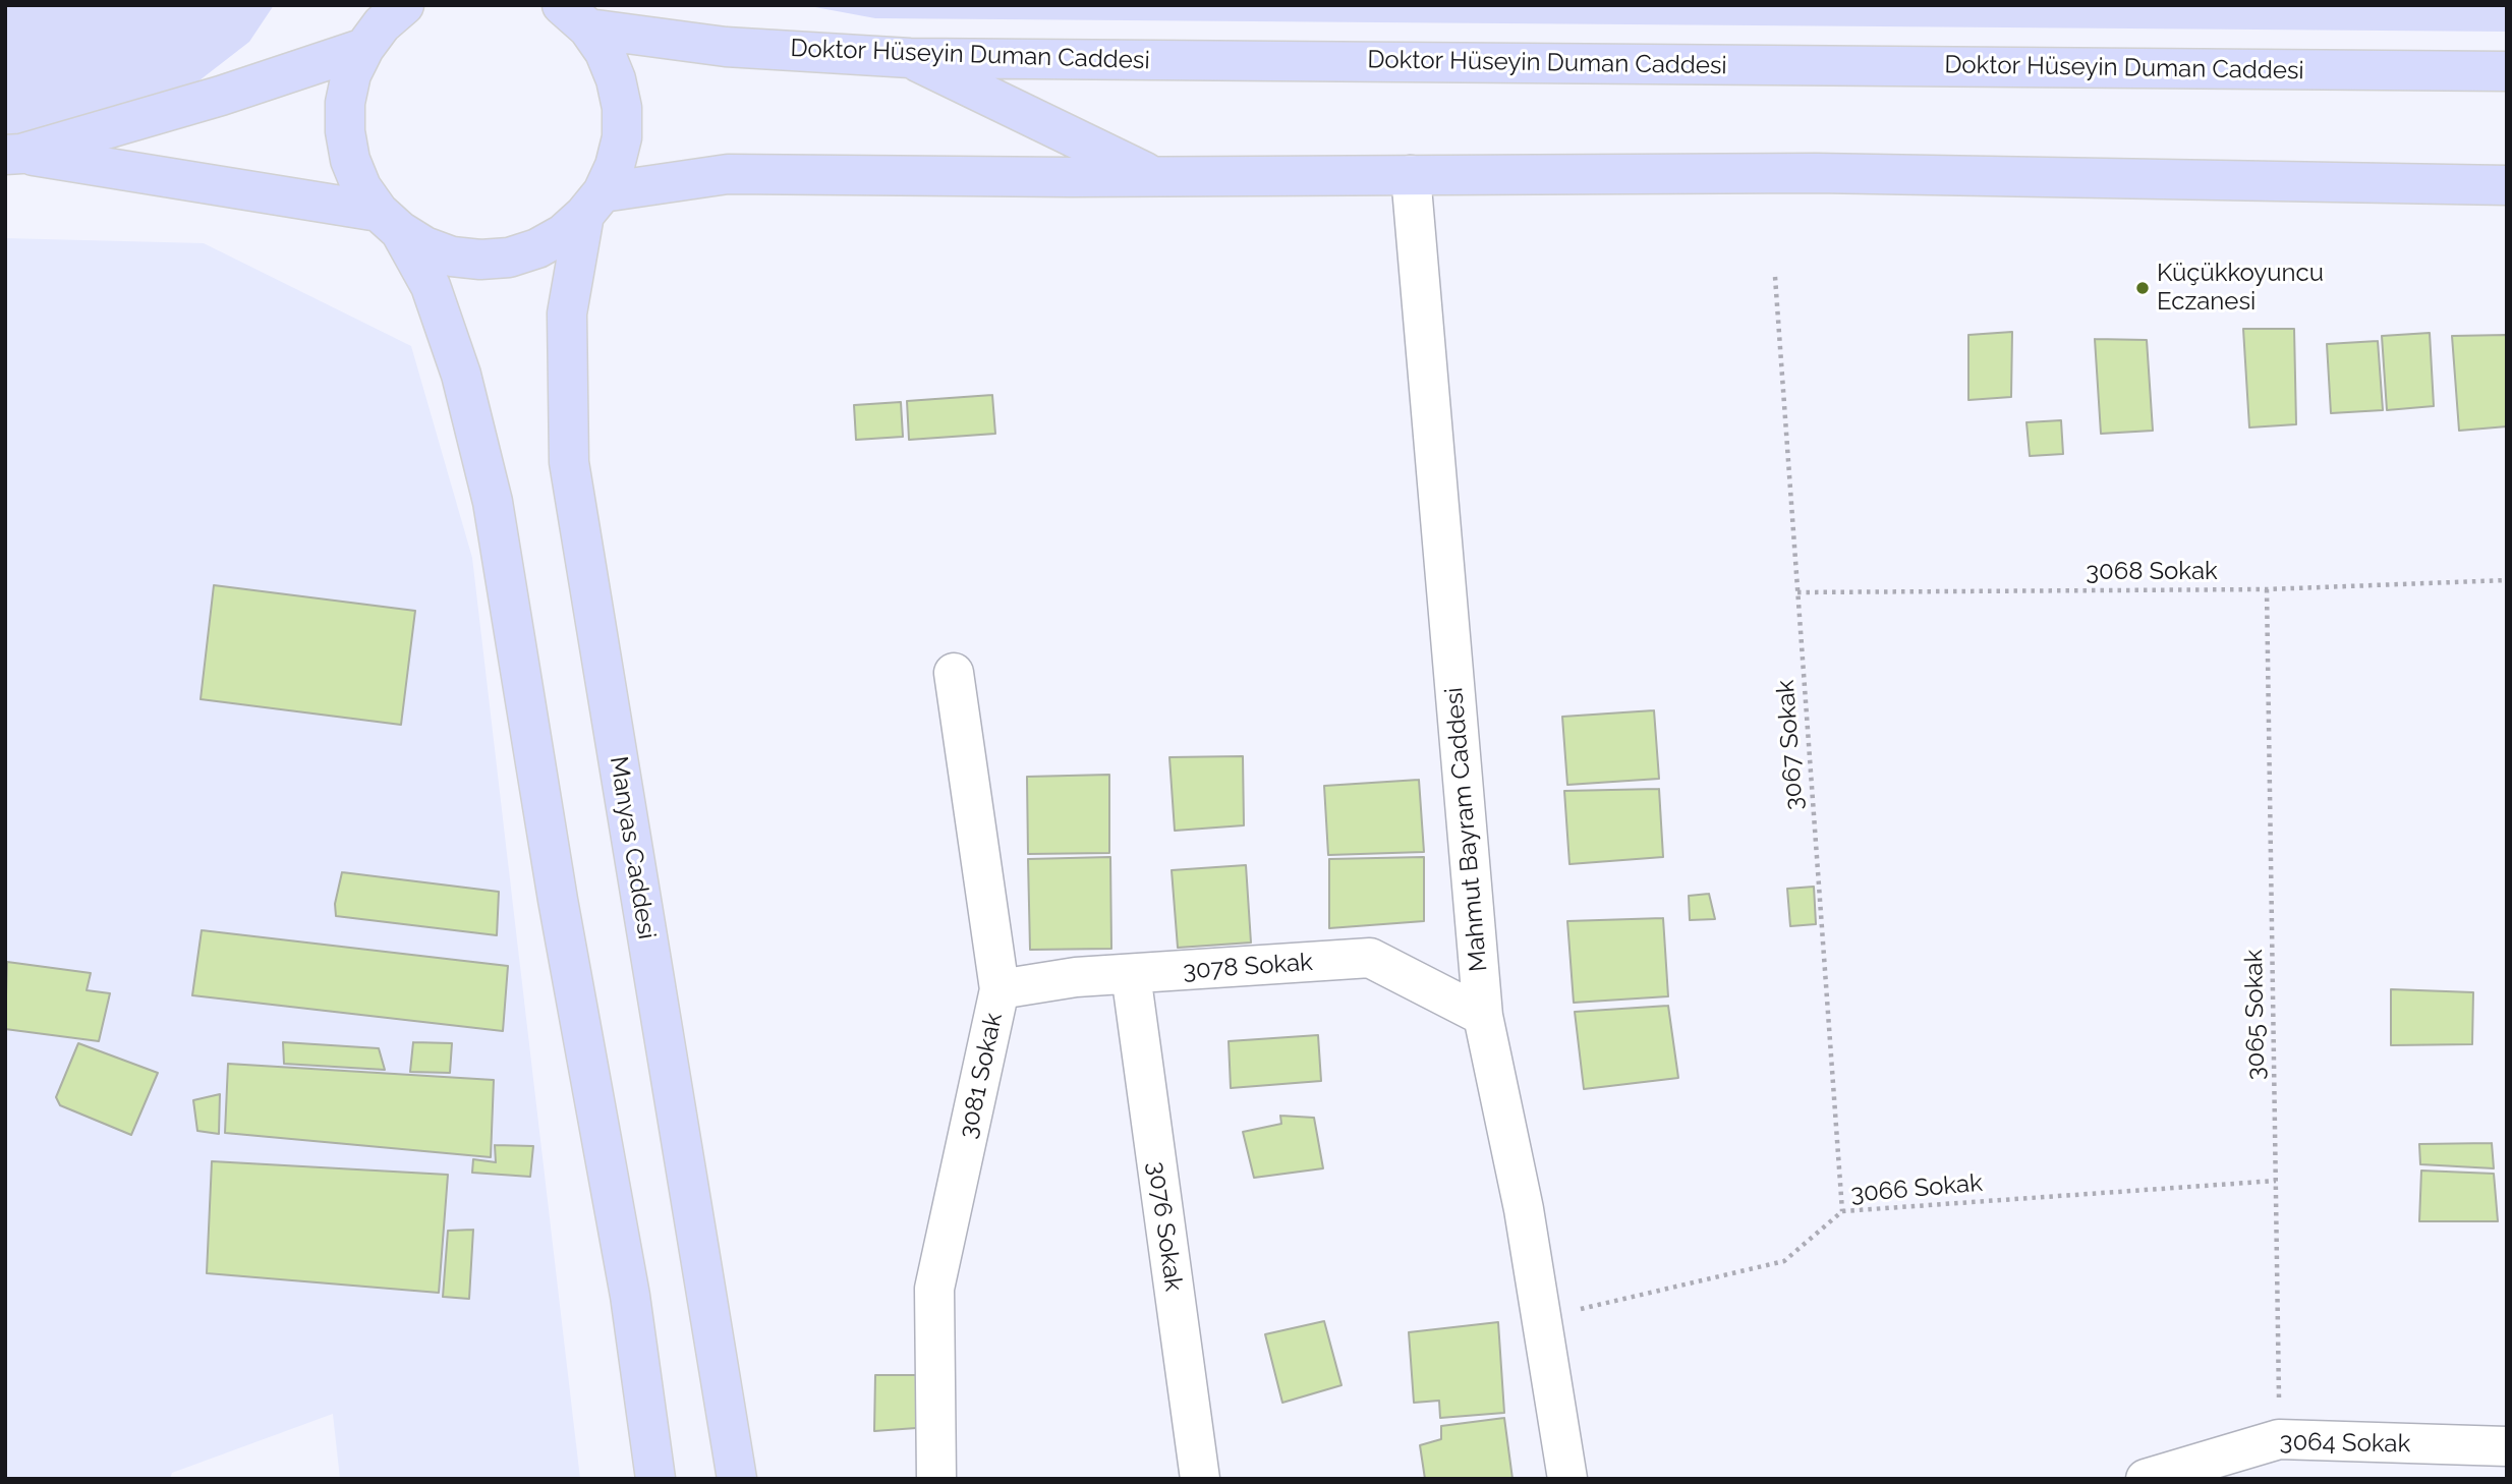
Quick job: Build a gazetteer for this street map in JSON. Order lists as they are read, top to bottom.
{
  "streets": {
    "main road": ["Doktor Hüseyin Duman Caddesi", "Manyas Caddesi"],
    "street": [
      "Mahmut Bayram Caddesi",
      "3078 Sokak",
      "3081 Sokak",
      "3076 Sokak",
      "3064 Sokak"
    ],
    "path": [
      "3068 Sokak",
      "3067 Sokak",
      "3065 Sokak",
      "3066 Sokak"
    ]
  },
  "crossings": [
    ["Doktor Hüseyin Duman Caddesi", "Manyas Caddesi"],
    ["3068 Sokak", "3067 Sokak"],
    ["3068 Sokak", "3065 Sokak"],
    ["3067 Sokak", "3066 Sokak"],
    ["Mahmut Bayram Caddesi", "3078 Sokak"],
    ["Mahmut Bayram Caddesi", "3066 Sokak"],
    ["3078 Sokak", "3081 Sokak"],
    ["3078 Sokak", "3076 Sokak"],
    ["3065 Sokak", "3066 Sokak"],
    ["3065 Sokak", "3064 Sokak"]
  ],
  "places": ["Küçükkoyuncu Eczanesi"]
}
